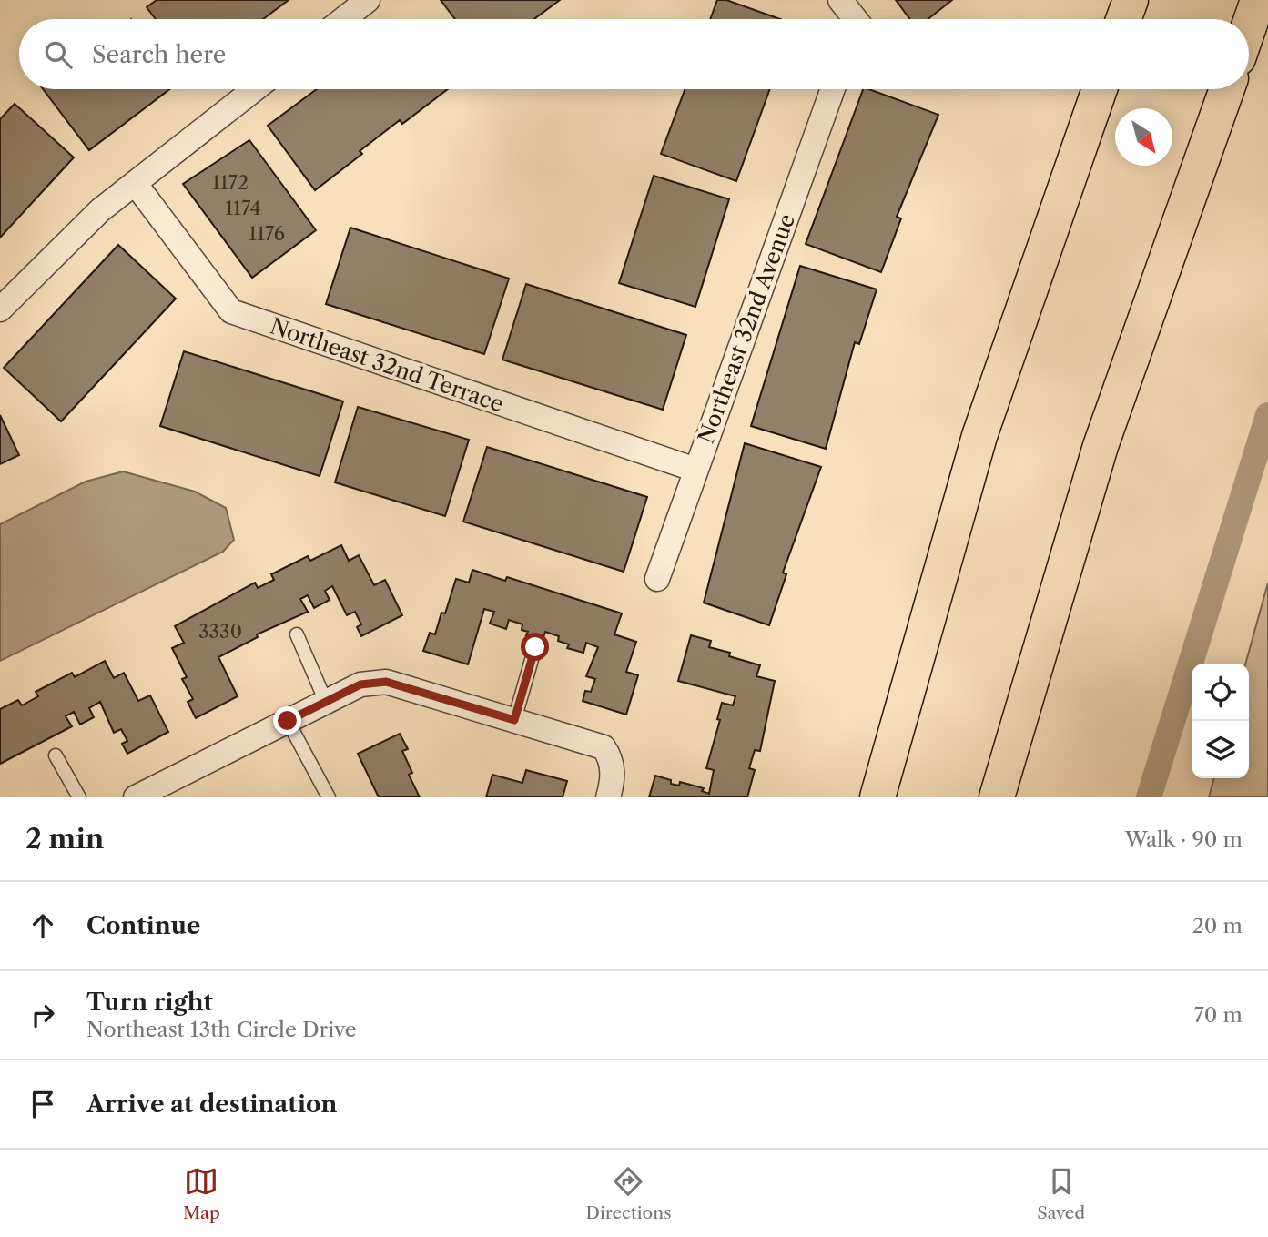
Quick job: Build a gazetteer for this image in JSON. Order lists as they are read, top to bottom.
{
  "streets": {
    "street": ["Northeast 32nd Avenue", "Northeast 32nd Terrace"]
  },
  "crossings": [
    ["Northeast 32nd Avenue", "Northeast 32nd Terrace"]
  ],
  "house_numbers": [
    "1172",
    "1174",
    "1176",
    "3330"
  ],
  "north": "bottom right",
  "page": {
    "search": "Search here",
    "heading": ["2 min", "Walk · 90 m"],
    "list": [
      ["Continue", "20 m"],
      ["Turn right", "Northeast 13th Circle Drive", "70 m"],
      "Arrive at destination"
    ],
    "nav": ["Map", "Directions", "Saved"]
  }
}
